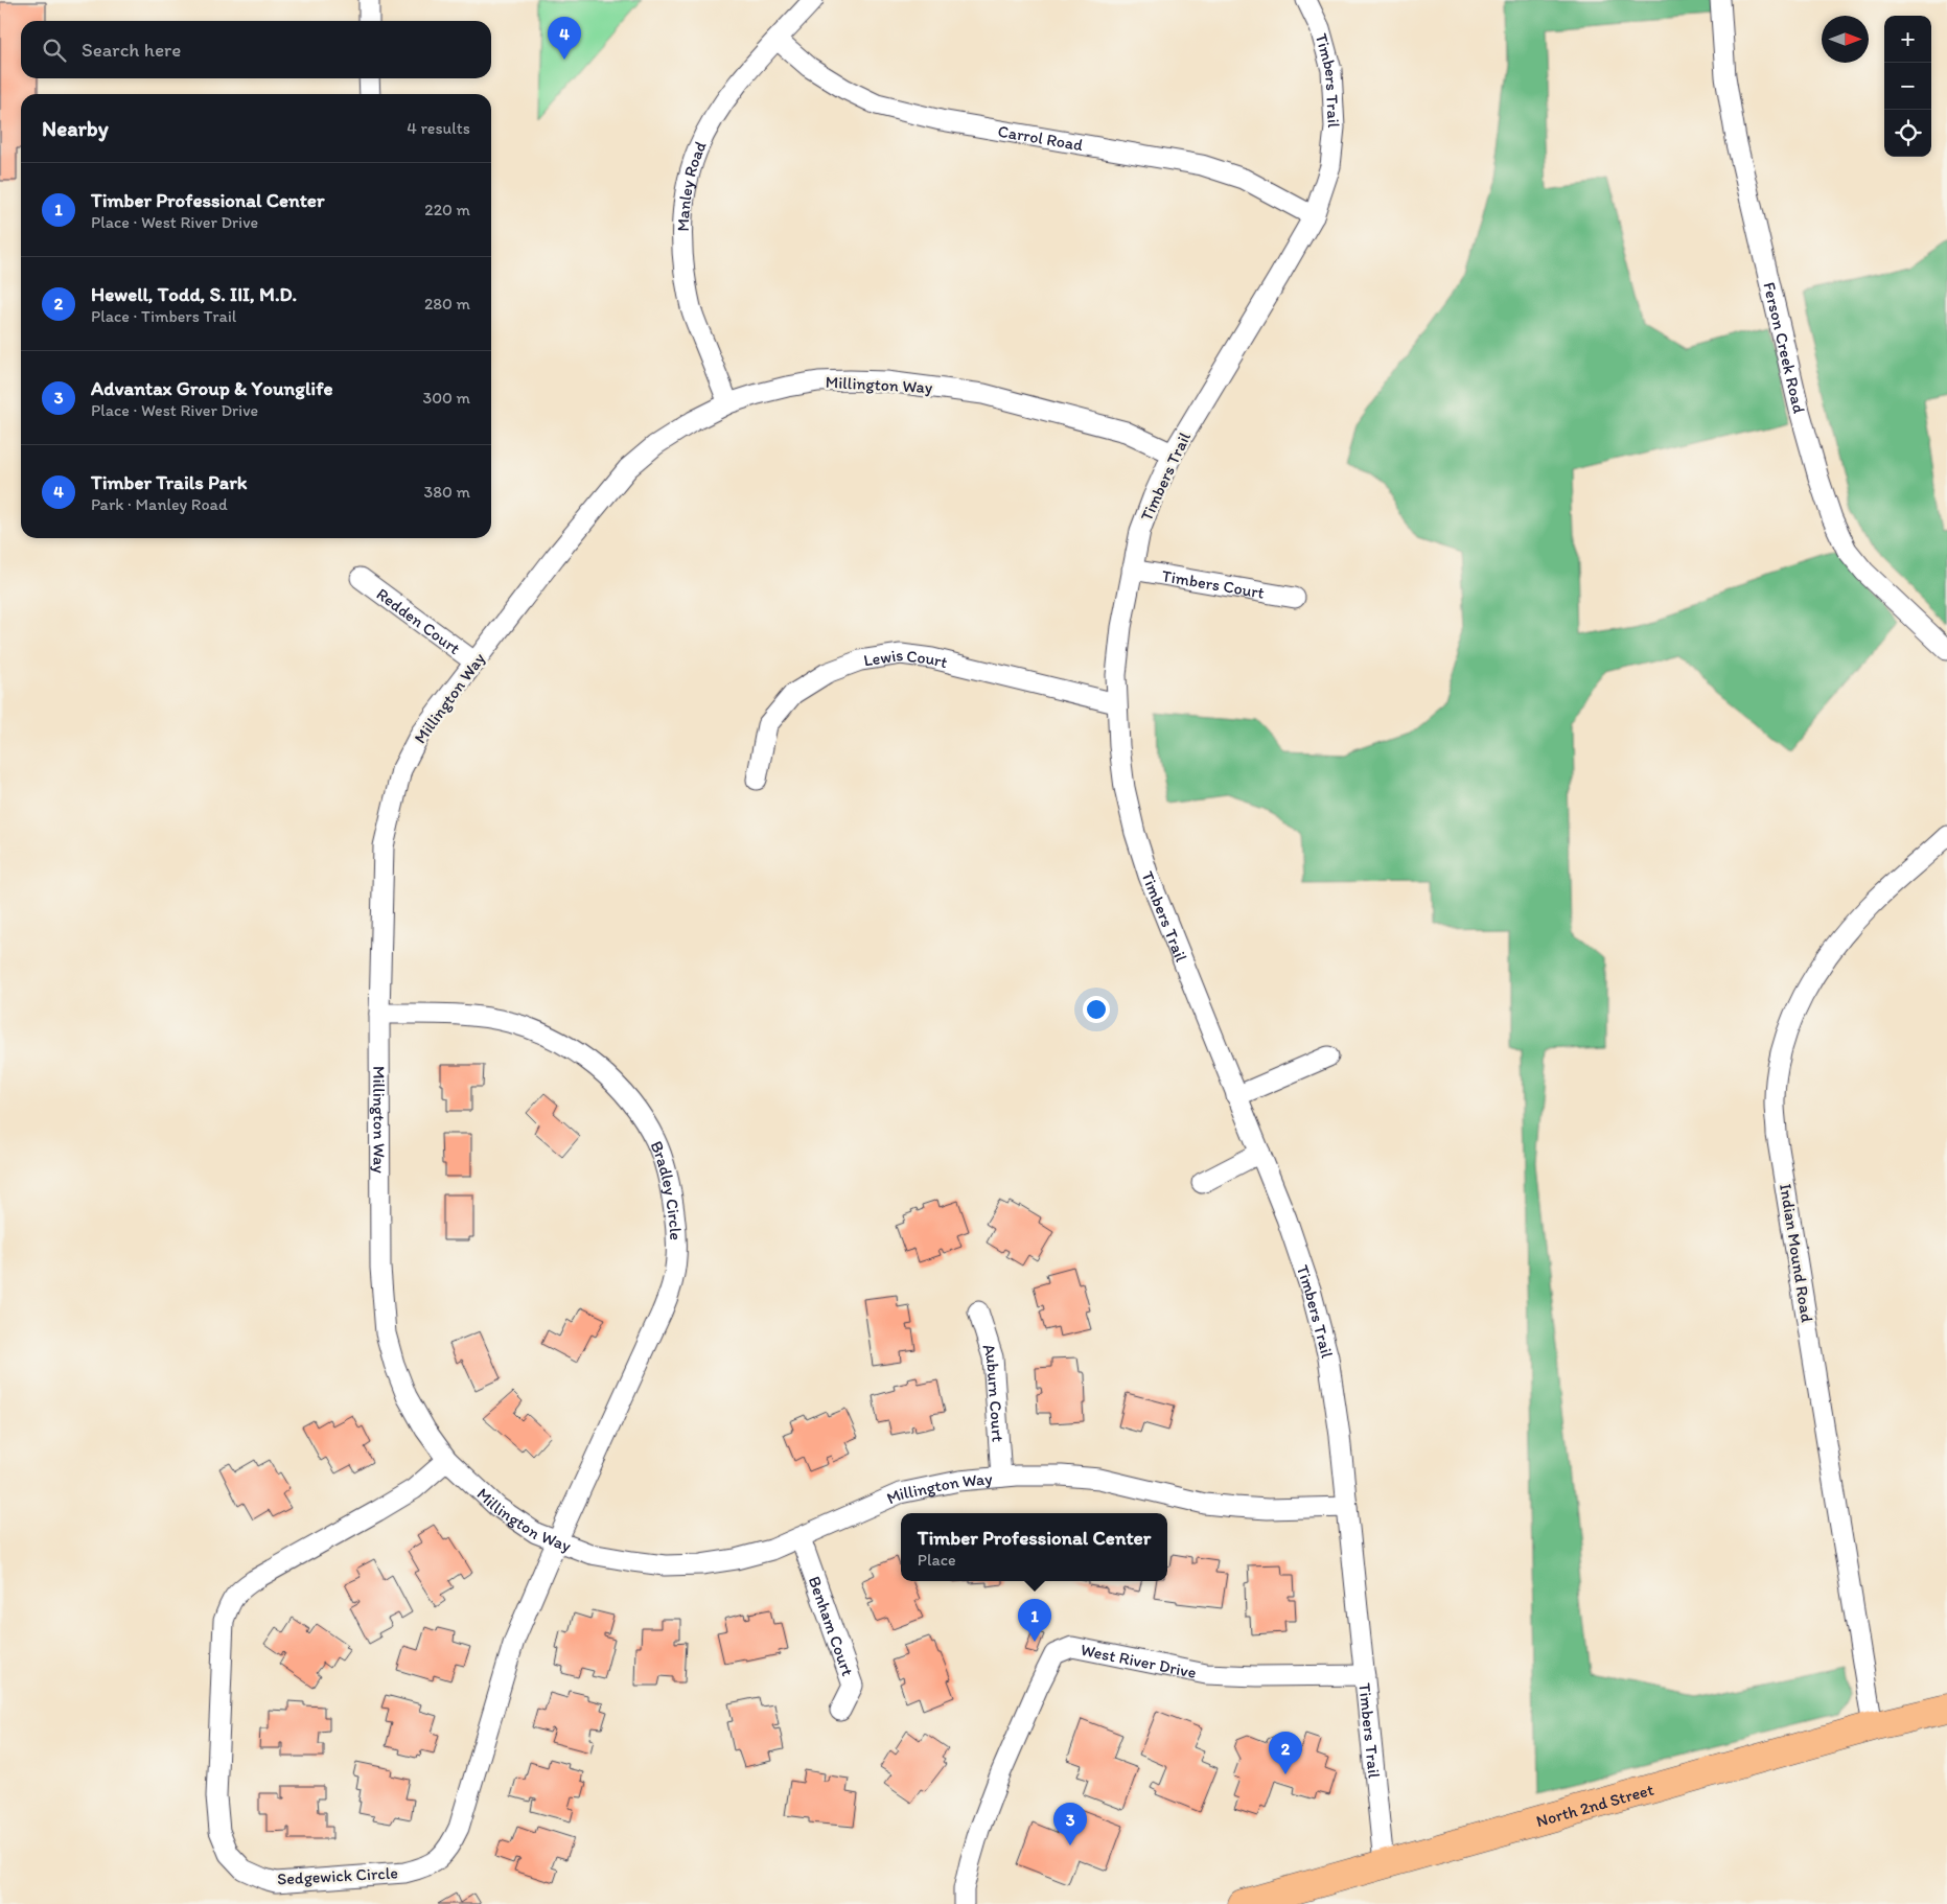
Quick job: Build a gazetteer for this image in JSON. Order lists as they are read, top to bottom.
{
  "streets": {
    "main road": ["North 2nd Street"],
    "street": [
      "Timbers Trail",
      "Carrol Road",
      "Manley Road",
      "Ferson Creek Road",
      "Millington Way",
      "Timbers Court",
      "Redden Court",
      "Lewis Court",
      "Bradley Circle",
      "Indian Mound Road",
      "Auburn Court",
      "Benham Court",
      "West River Drive",
      "Sedgewick Circle"
    ]
  },
  "crossings": [
    ["Timbers Trail", "Carrol Road"],
    ["Timbers Trail", "Millington Way"],
    ["Timbers Trail", "Timbers Court"],
    ["Timbers Trail", "Lewis Court"],
    ["Timbers Trail", "West River Drive"],
    ["Timbers Trail", "North 2nd Street"],
    ["Carrol Road", "Manley Road"],
    ["Manley Road", "Millington Way"],
    ["Millington Way", "Redden Court"],
    ["Millington Way", "Bradley Circle"],
    ["Millington Way", "Auburn Court"],
    ["Millington Way", "Benham Court"],
    ["Millington Way", "Sedgewick Circle"],
    ["Bradley Circle", "Sedgewick Circle"],
    ["Indian Mound Road", "North 2nd Street"]
  ],
  "north": "right",
  "page": {
    "map_buttons": ["+", "−"],
    "pins": [
      "4",
      "1",
      "2",
      "3"
    ],
    "search": "Search here",
    "heading": ["Nearby", "4 results"],
    "list": [
      {
        "mark": "1",
        "name": "Timber Professional Center",
        "note": "Place · West River Drive",
        "value": "220 m"
      },
      {
        "mark": "2",
        "name": "Hewell, Todd, S. III, M.D.",
        "note": "Place · Timbers Trail",
        "value": "280 m"
      },
      {
        "mark": "3",
        "name": "Advantax Group & Younglife",
        "note": "Place · West River Drive",
        "value": "300 m"
      },
      {
        "mark": "4",
        "name": "Timber Trails Park",
        "note": "Park · Manley Road",
        "value": "380 m"
      }
    ],
    "popup": ["Timber Professional Center", "Place"]
  }
}
